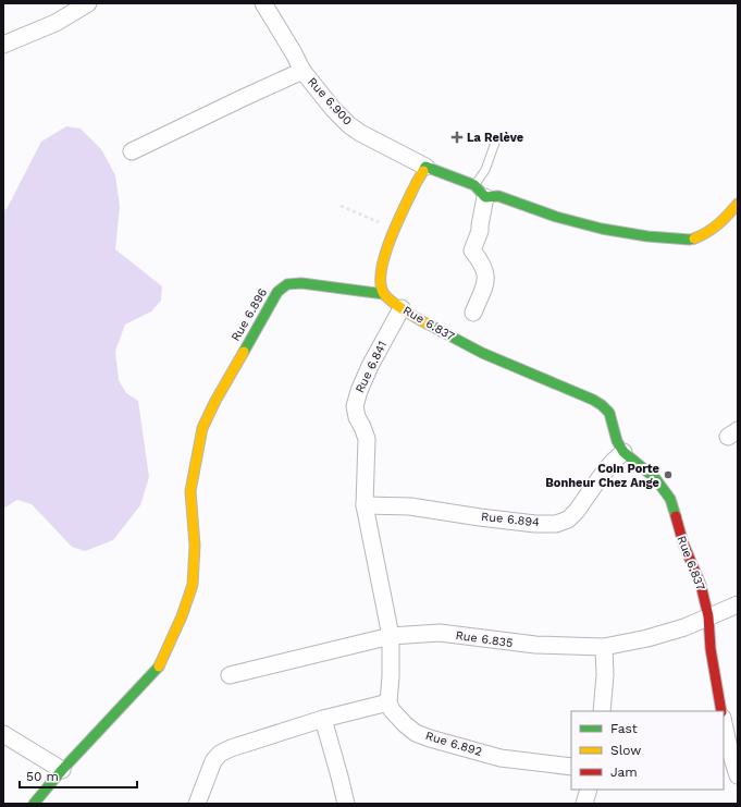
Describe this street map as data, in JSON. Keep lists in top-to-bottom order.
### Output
{
  "streets": {
    "street": [
      "Rue 6.900",
      "Rue 6.896",
      "Rue 6.837",
      "Rue 6.841",
      "Rue 6.894",
      "Rue 6.835",
      "Rue 6.892"
    ]
  },
  "crossings": [
    ["Rue 6.896", "Rue 6.837"],
    ["Rue 6.837", "Rue 6.841"],
    ["Rue 6.837", "Rue 6.894"],
    ["Rue 6.837", "Rue 6.835"],
    ["Rue 6.841", "Rue 6.894"],
    ["Rue 6.841", "Rue 6.835"]
  ],
  "places": {
    "health": ["La Relève"],
    "other": ["Coin Porte Bonheur Chez Ange"]
  },
  "legend": ["Fast", "Slow", "Jam"],
  "scale_bar": "50 m"
}
